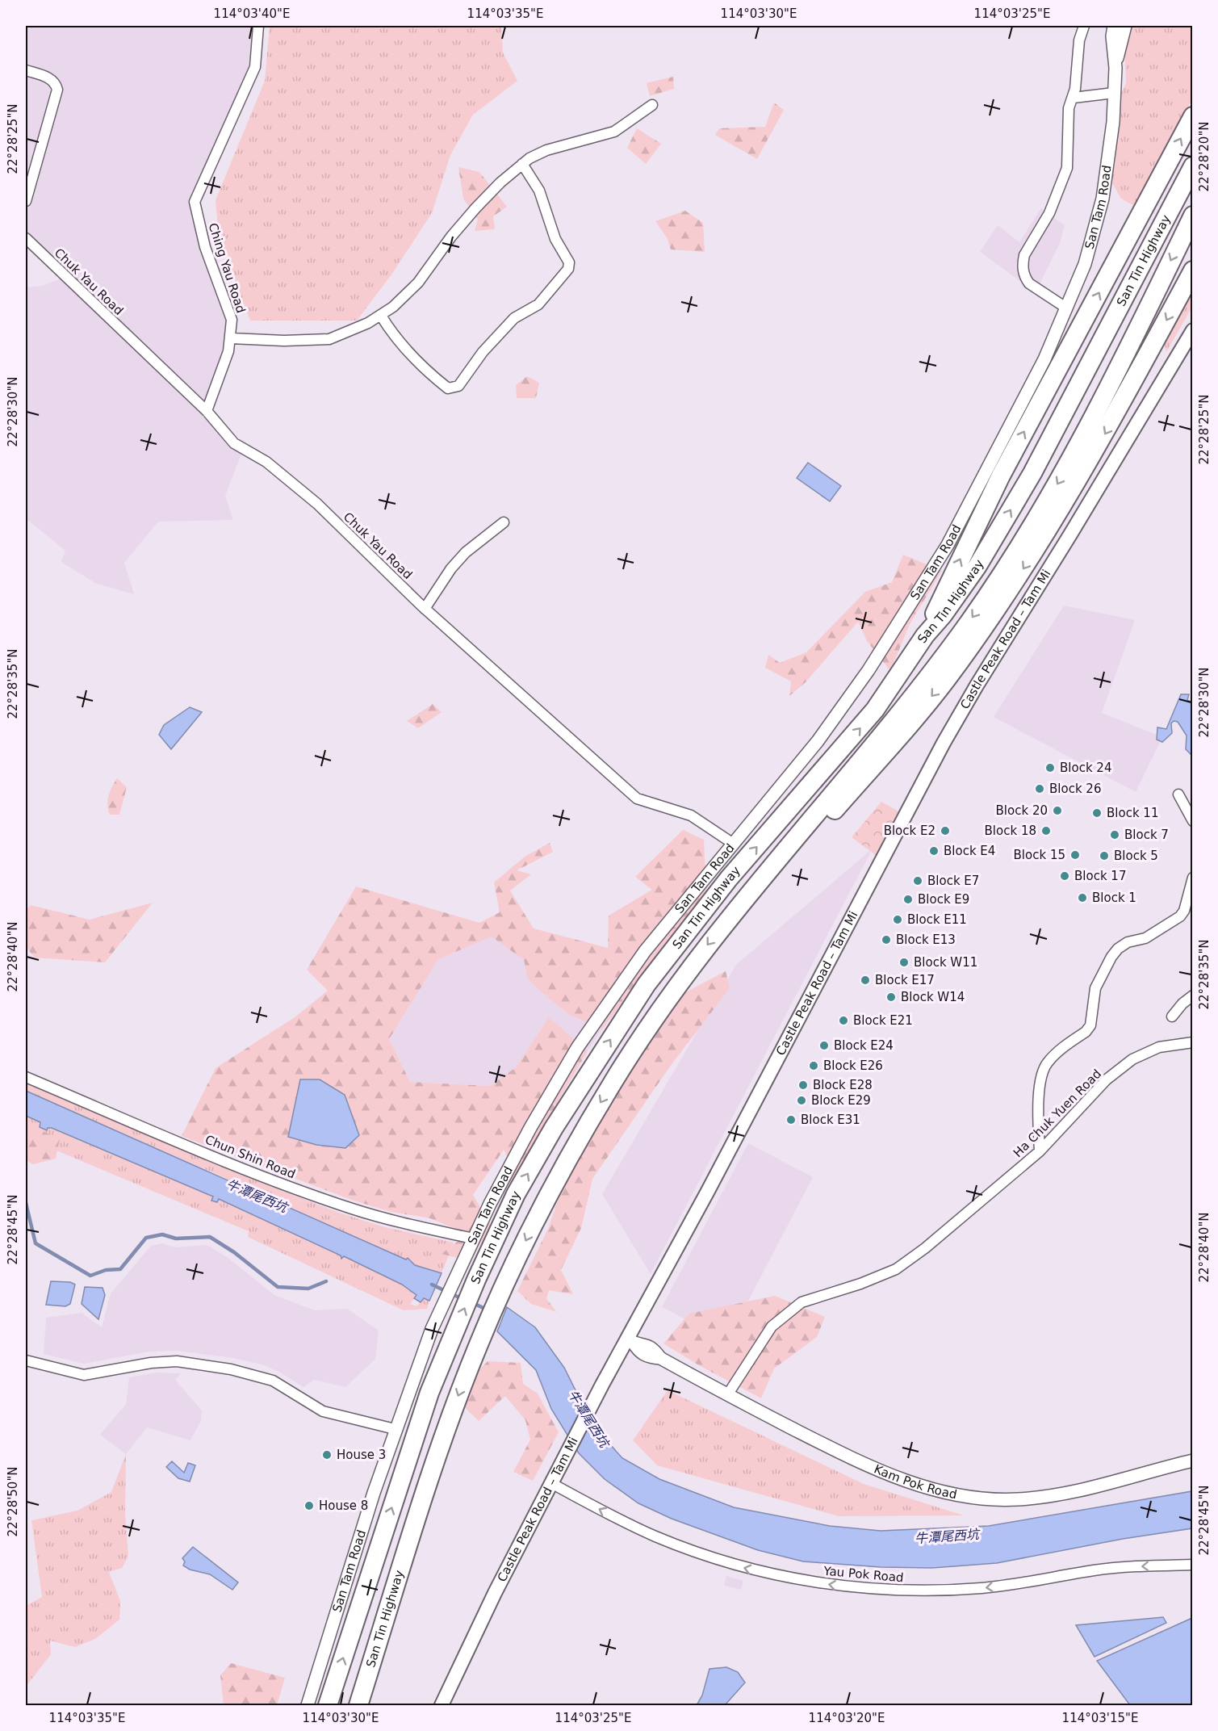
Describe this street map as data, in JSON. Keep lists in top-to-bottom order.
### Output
{
  "streets": {
    "highway": ["San Tin Highway"],
    "main road": ["Castle Peak Road – Tam Mi"],
    "street": [
      "San Tam Road",
      "Ching Yau Road",
      "Chuk Yau Road",
      "Ha Chuk Yuen Road",
      "Chun Shin Road",
      "Kam Pok Road",
      "Yau Pok Road"
    ]
  },
  "crossings": [
    ["San Tam Road", "Chuk Yau Road"],
    ["San Tam Road", "Chun Shin Road"],
    ["Ching Yau Road", "Chuk Yau Road"],
    ["Castle Peak Road – Tam Mi", "Kam Pok Road"],
    ["Castle Peak Road – Tam Mi", "Yau Pok Road"],
    ["Ha Chuk Yuen Road", "Kam Pok Road"]
  ],
  "one_way": ["Yau Pok Road"],
  "water": ["牛潭尾西坑"],
  "places": [
    "Block 24",
    "Block 26",
    "Block 20",
    "Block 11",
    "Block E2",
    "Block 18",
    "Block 7",
    "Block E4",
    "Block 15",
    "Block 5",
    "Block 17",
    "Block E7",
    "Block 1",
    "Block E9",
    "Block E11",
    "Block E13",
    "Block W11",
    "Block E17",
    "Block W14",
    "Block E21",
    "Block E24",
    "Block E26",
    "Block E28",
    "Block E29",
    "Block E31",
    "House 3",
    "House 8"
  ],
  "coordinates": [
    "114°03'40\"E",
    "114°03'35\"E",
    "114°03'30\"E",
    "114°03'25\"E",
    "22°28'25\"N",
    "22°28'20\"N",
    "22°28'30\"N",
    "22°28'35\"N",
    "22°28'40\"N",
    "22°28'45\"N",
    "22°28'50\"N",
    "114°03'20\"E",
    "114°03'15\"E"
  ]
}
